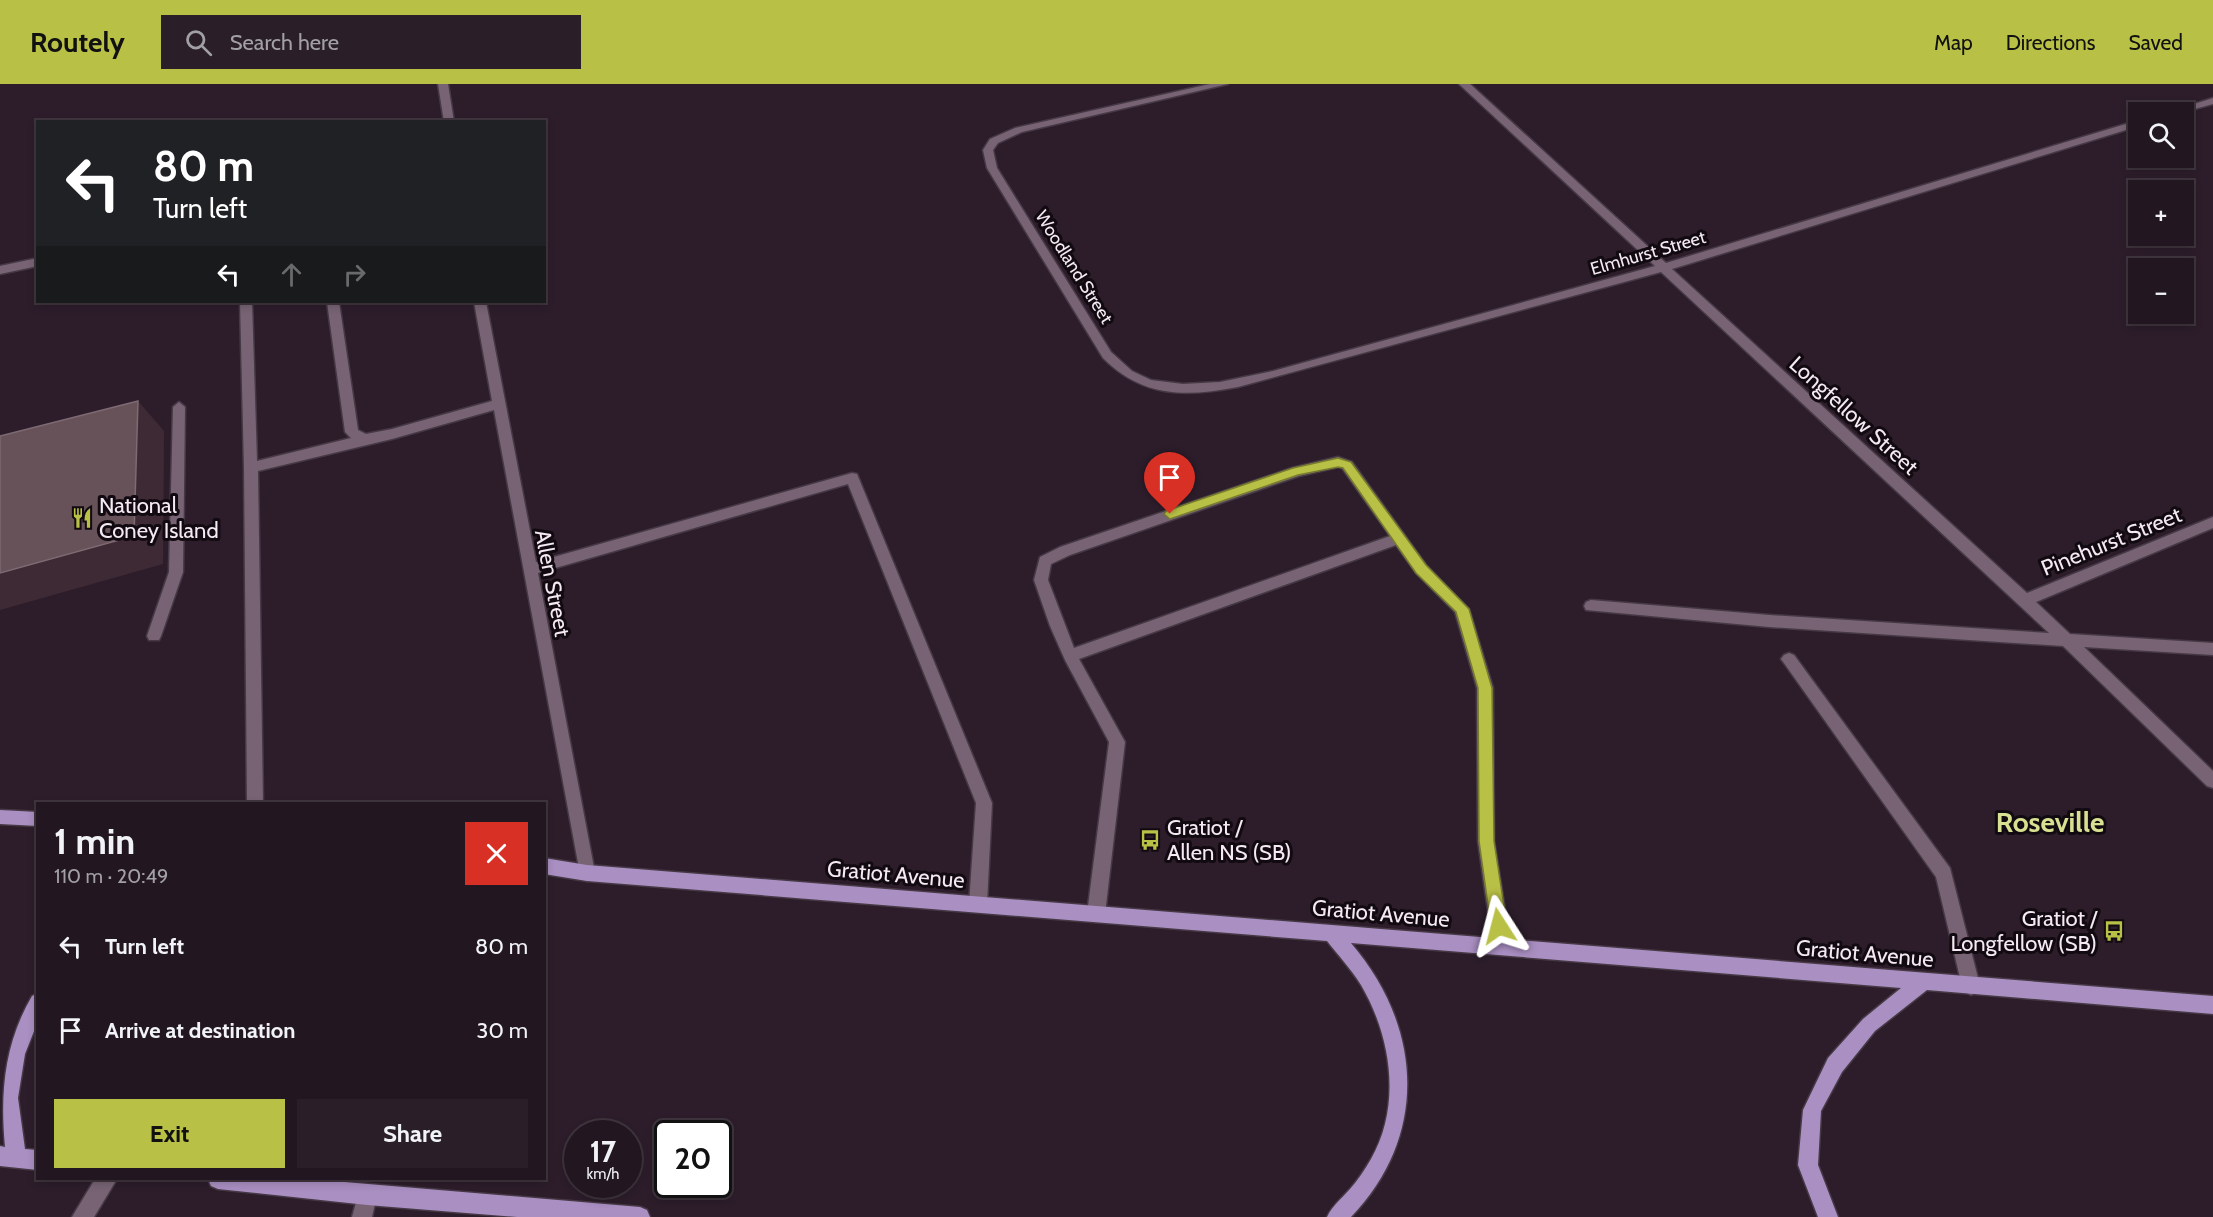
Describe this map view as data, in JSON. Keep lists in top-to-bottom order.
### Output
{
  "streets": {
    "main road": ["Gratiot Avenue"],
    "street": [
      "Elmhurst Street",
      "Woodland Street",
      "Longfellow Street",
      "Pinehurst Street",
      "Allen Street"
    ]
  },
  "crossings": [
    ["Elmhurst Street", "Woodland Street"],
    ["Elmhurst Street", "Longfellow Street"],
    ["Longfellow Street", "Pinehurst Street"],
    ["Allen Street", "Gratiot Avenue"]
  ],
  "districts": ["Roseville"],
  "places": {
    "restaurant": ["National Coney Island"],
    "bus stop": ["Gratiot / Allen NS (SB)", "Gratiot / Longfellow (SB)"]
  },
  "page": {
    "header": "Routely",
    "search": "Search here",
    "nav": ["Map", "Directions", "Saved"],
    "map_buttons": ["+", "−"],
    "turn": ["80 m", "Turn left"],
    "heading": ["1 min", "110 m · 20:49"],
    "list": [
      {
        "name": "Turn left",
        "value": "80 m"
      },
      {
        "name": "Arrive at destination",
        "value": "30 m"
      }
    ],
    "buttons": ["Exit", "Share"],
    "speed": "17 km/h",
    "limit": "20"
  }
}
